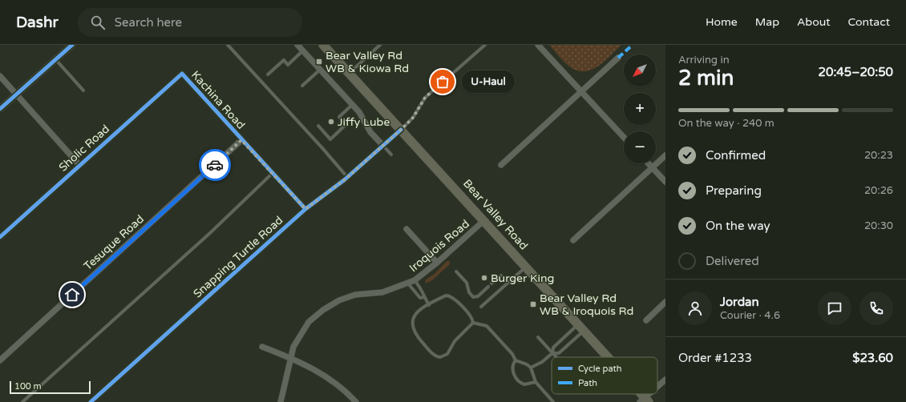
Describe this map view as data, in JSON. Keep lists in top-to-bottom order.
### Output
{
  "streets": {
    "main road": ["Bear Valley Road"],
    "street": [
      "Kachina Road",
      "Sholic Road",
      "Tesuque Road",
      "Iroquois Road",
      "Snapping Turtle Road"
    ]
  },
  "crossings": [
    ["Kachina Road", "Sholic Road"],
    ["Kachina Road", "Tesuque Road"],
    ["Kachina Road", "Snapping Turtle Road"],
    ["Bear Valley Road", "Iroquois Road"],
    ["Bear Valley Road", "Snapping Turtle Road"]
  ],
  "places": {
    "transit": ["Bear Valley Rd WB & Kiowa Rd", "Bear Valley Rd WB & Iroquois Rd"],
    "other": ["U-Haul", "Jiffy Lube", "Burger King"]
  },
  "legend": ["Cycle path", "Path"],
  "scale_bar": "100 m",
  "north": "bottom left",
  "page": {
    "header": "Dashr",
    "search": "Search here",
    "nav": [
      "Home",
      "Map",
      "About",
      "Contact"
    ],
    "heading": ["2 min", "Arriving in", "20:45–20:50"],
    "panel": [
      "Jordan",
      "Courier · 4.6",
      "Order #1233",
      "$23.60"
    ],
    "map_buttons": ["+", "−"],
    "bubble": "U-Haul",
    "bar": "On the way · 240 m",
    "list": [
      ["Confirmed", "20:23"],
      ["Preparing", "20:26"],
      ["On the way", "20:30"],
      "Delivered"
    ],
    "scale": "100 m"
  }
}
